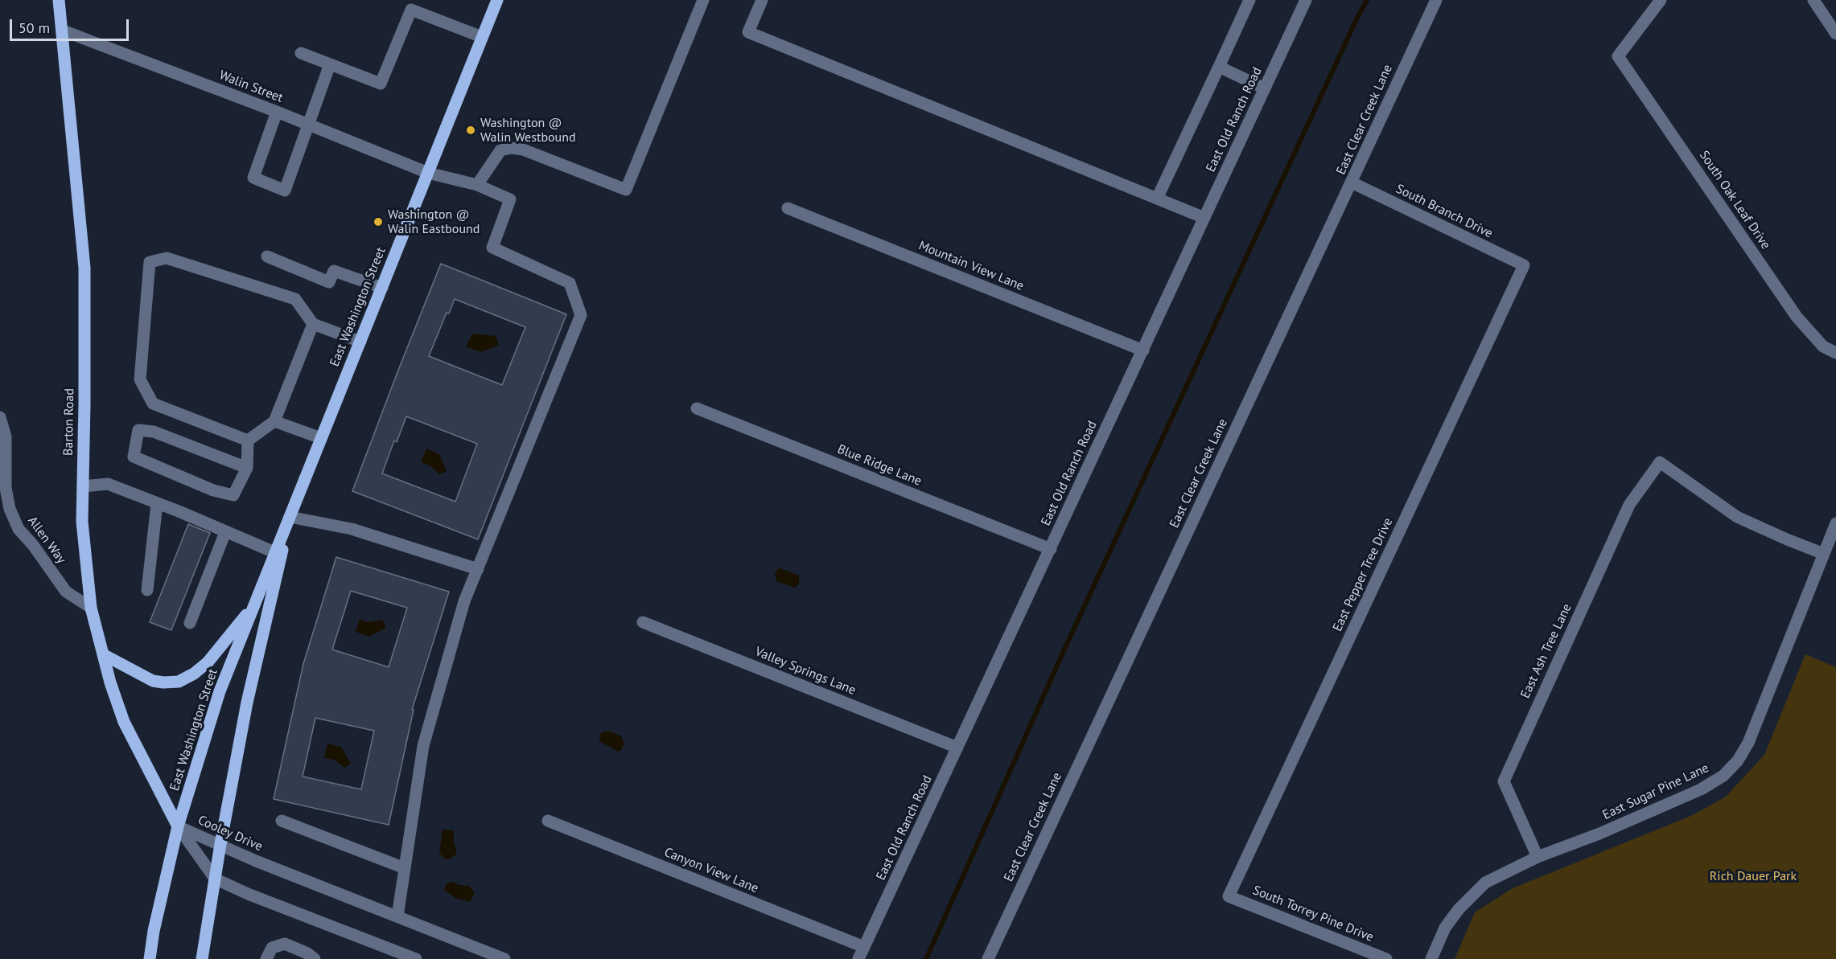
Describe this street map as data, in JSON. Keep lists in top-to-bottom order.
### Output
{
  "streets": {
    "main road": ["East Washington Street", "Barton Road"],
    "street": [
      "Walin Street",
      "East Old Ranch Road",
      "East Clear Creek Lane",
      "South Oak Leaf Drive",
      "South Branch Drive",
      "Mountain View Lane",
      "Blue Ridge Lane",
      "Allen Way",
      "East Pepper Tree Drive",
      "East Ash Tree Lane",
      "Valley Springs Lane",
      "East Sugar Pine Lane",
      "Cooley Drive",
      "Canyon View Lane",
      "South Torrey Pine Drive"
    ]
  },
  "crossings": [
    ["Walin Street", "East Washington Street"],
    ["Walin Street", "Barton Road"],
    ["East Old Ranch Road", "Mountain View Lane"],
    ["East Old Ranch Road", "Blue Ridge Lane"],
    ["East Old Ranch Road", "Valley Springs Lane"],
    ["East Old Ranch Road", "Canyon View Lane"],
    ["East Clear Creek Lane", "South Branch Drive"],
    ["South Branch Drive", "East Pepper Tree Drive"],
    ["East Washington Street", "Barton Road"],
    ["East Washington Street", "Cooley Drive"],
    ["Barton Road", "Allen Way"],
    ["Barton Road", "Cooley Drive"],
    ["East Pepper Tree Drive", "South Torrey Pine Drive"],
    ["East Ash Tree Lane", "East Sugar Pine Lane"]
  ],
  "parks": ["Rich Dauer Park"],
  "places": ["Washington @ Walin Westbound", "Washington @ Walin Eastbound"],
  "scale_bar": "50 m"
}
